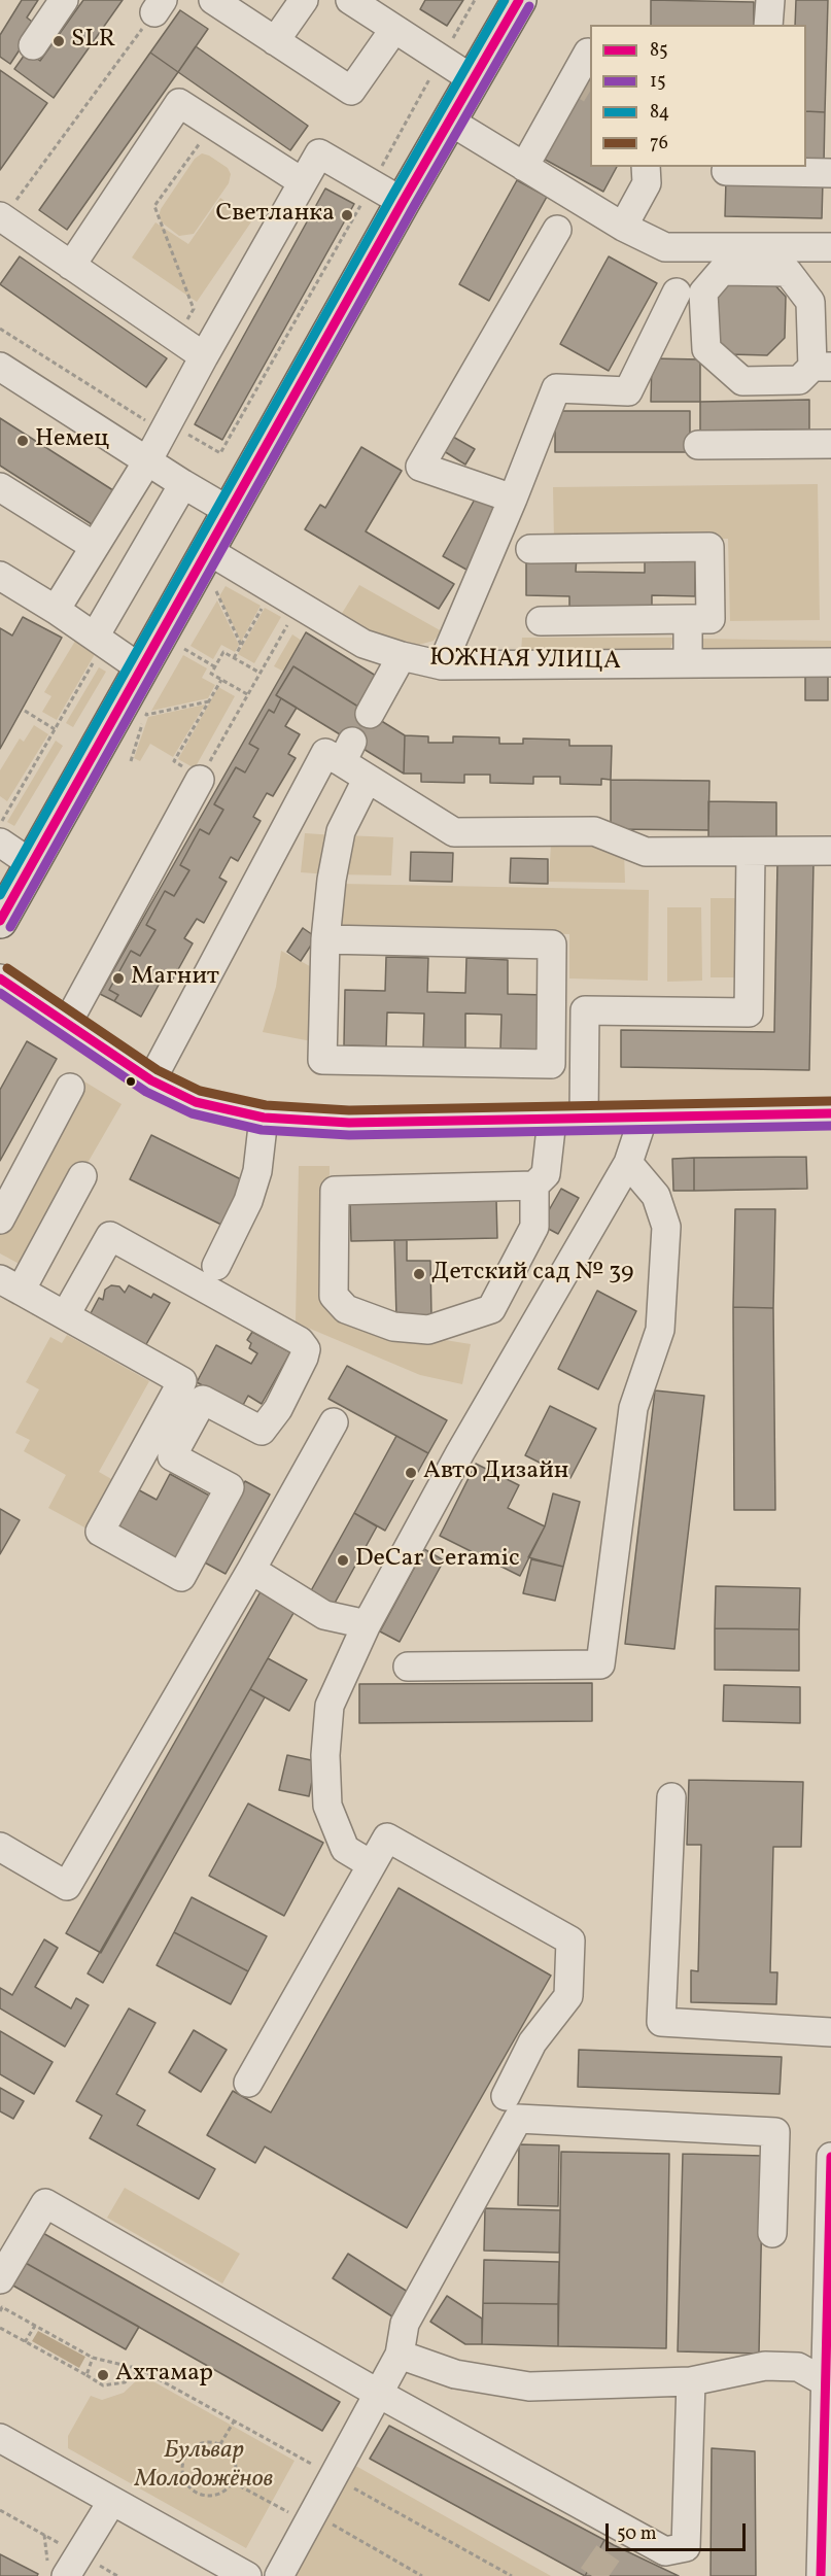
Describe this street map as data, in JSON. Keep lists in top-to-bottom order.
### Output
{
  "streets": {
    "street": ["ЮЖНАЯ УЛИЦА"]
  },
  "parks": ["Бульвар Молодожёнов"],
  "places": [
    "SLR",
    "Светланка",
    "Немец",
    "Магнит",
    "Детский сад № 39",
    "Авто Дизайн",
    "DeCar Ceramic",
    "Ахтамар"
  ],
  "lines": [
    "transit line 85",
    "transit line 84",
    "transit line 15",
    "transit line 76"
  ],
  "legend": [
    "85",
    "15",
    "84",
    "76"
  ],
  "scale_bar": "50 m"
}
